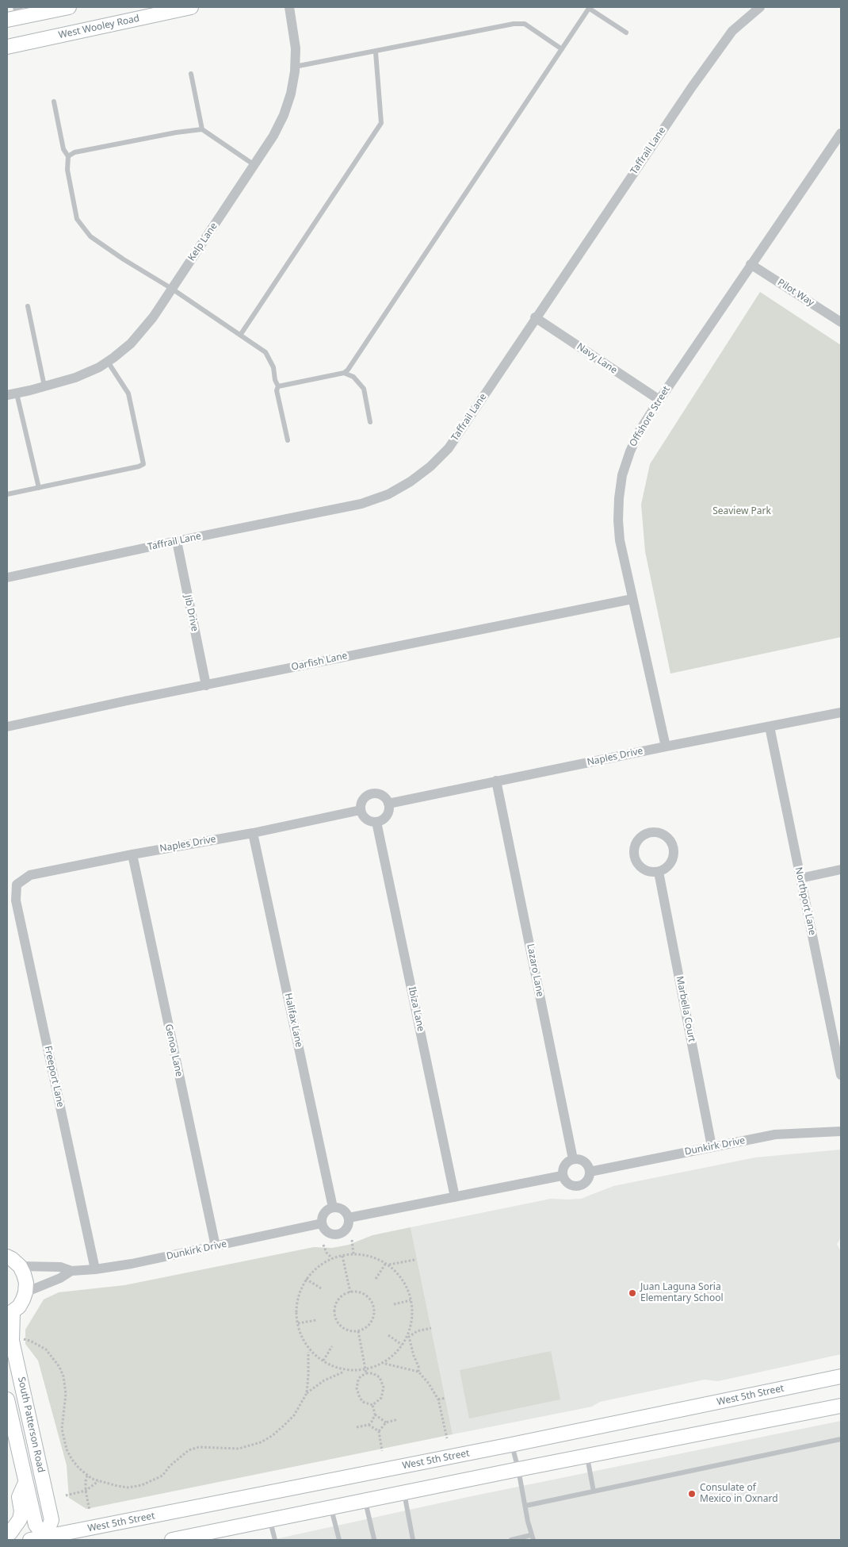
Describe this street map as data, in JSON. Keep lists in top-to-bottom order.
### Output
{
  "streets": {
    "main road": ["West Wooley Road", "West 5th Street", "South Patterson Road"],
    "street": [
      "Taffrail Lane",
      "Kelp Lane",
      "Pilot Way",
      "Navy Lane",
      "Offshore Street",
      "Jib Drive",
      "Oarfish Lane",
      "Naples Drive",
      "Northport Lane",
      "Lazaro Lane",
      "Ibiza Lane",
      "Marbella Court",
      "Halifax Lane",
      "Genoa Lane",
      "Freeport Lane",
      "Dunkirk Drive"
    ]
  },
  "crossings": [
    ["Taffrail Lane", "Navy Lane"],
    ["Taffrail Lane", "Jib Drive"],
    ["Pilot Way", "Offshore Street"],
    ["Navy Lane", "Offshore Street"],
    ["Offshore Street", "Oarfish Lane"],
    ["Offshore Street", "Naples Drive"],
    ["Jib Drive", "Oarfish Lane"],
    ["Naples Drive", "Northport Lane"],
    ["Naples Drive", "Lazaro Lane"],
    ["Naples Drive", "Ibiza Lane"],
    ["Naples Drive", "Halifax Lane"],
    ["Naples Drive", "Genoa Lane"],
    ["Naples Drive", "Freeport Lane"],
    ["Lazaro Lane", "Dunkirk Drive"],
    ["Marbella Court", "Dunkirk Drive"],
    ["Halifax Lane", "Dunkirk Drive"],
    ["Genoa Lane", "Dunkirk Drive"],
    ["Freeport Lane", "Dunkirk Drive"],
    ["West 5th Street", "South Patterson Road"]
  ],
  "parks": ["Seaview Park"],
  "places": ["Juan Laguna Soria Elementary School", "Consulate of Mexico in Oxnard"]
}
